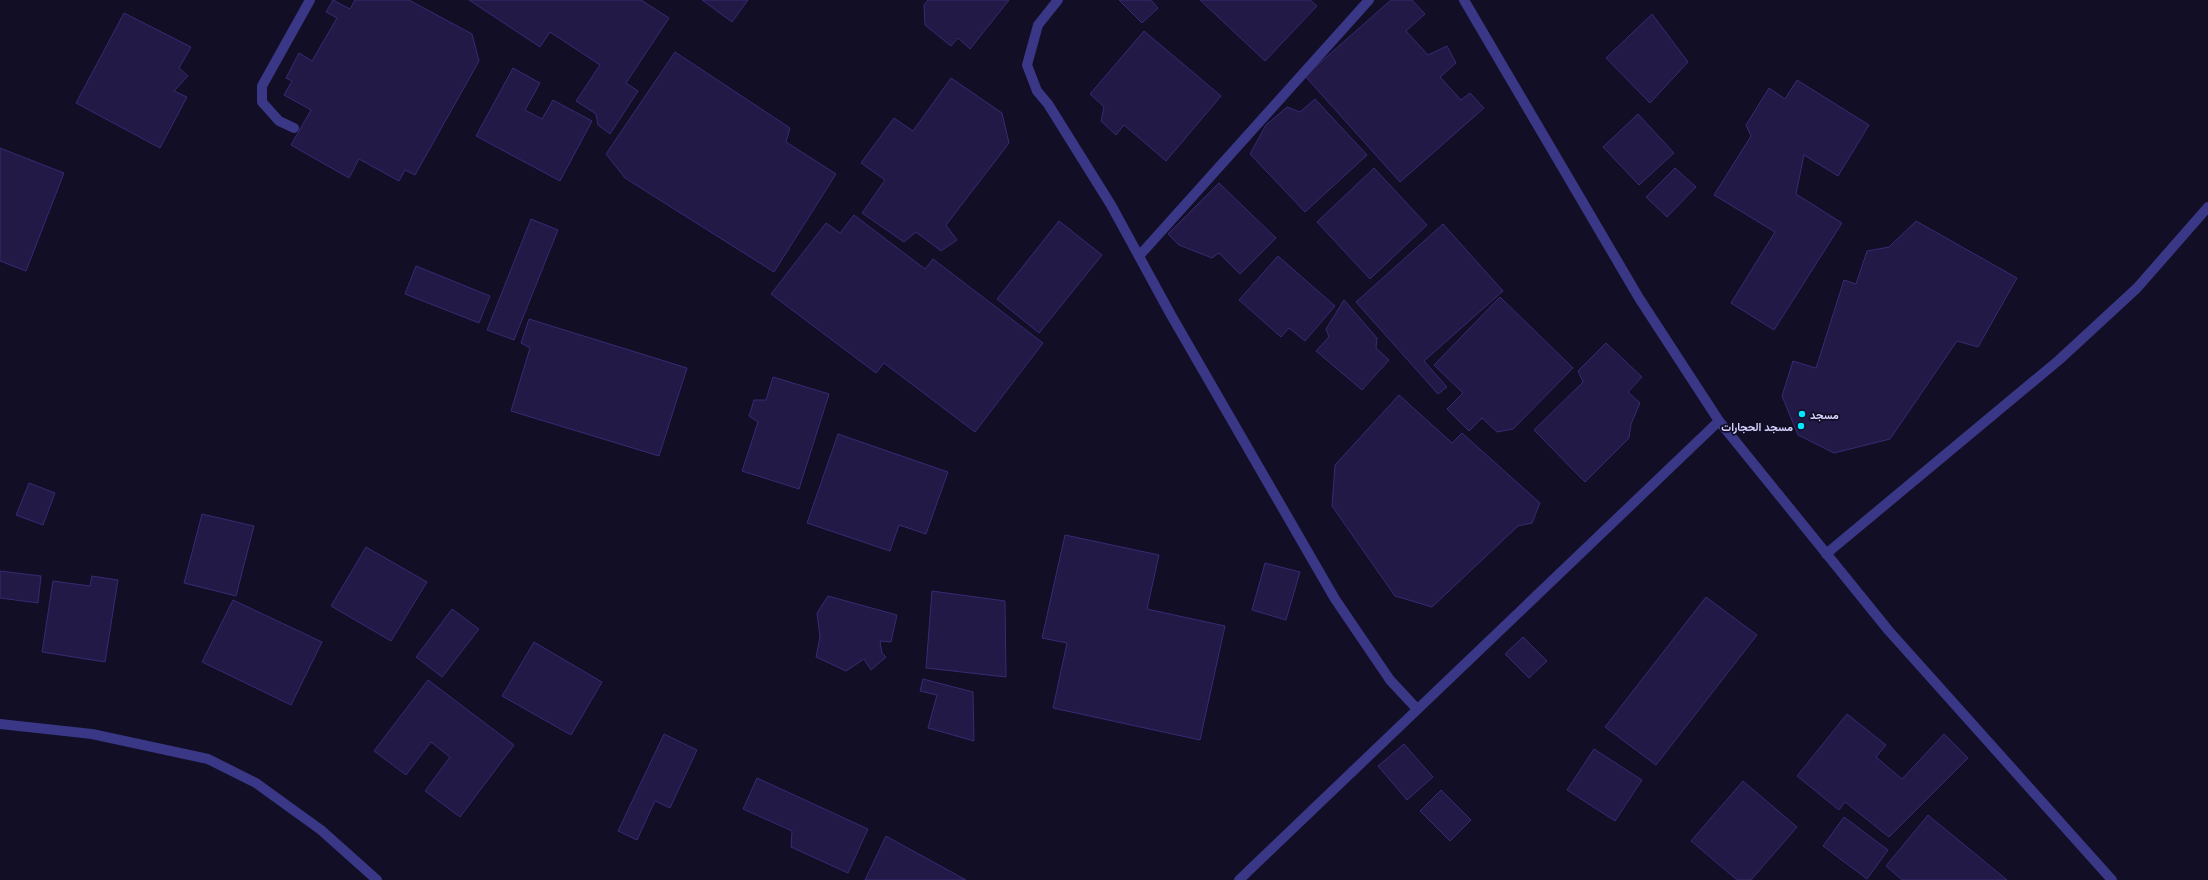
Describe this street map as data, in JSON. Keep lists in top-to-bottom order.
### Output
{
  "places": ["مسجد", "مسجد الحجارات"]
}
